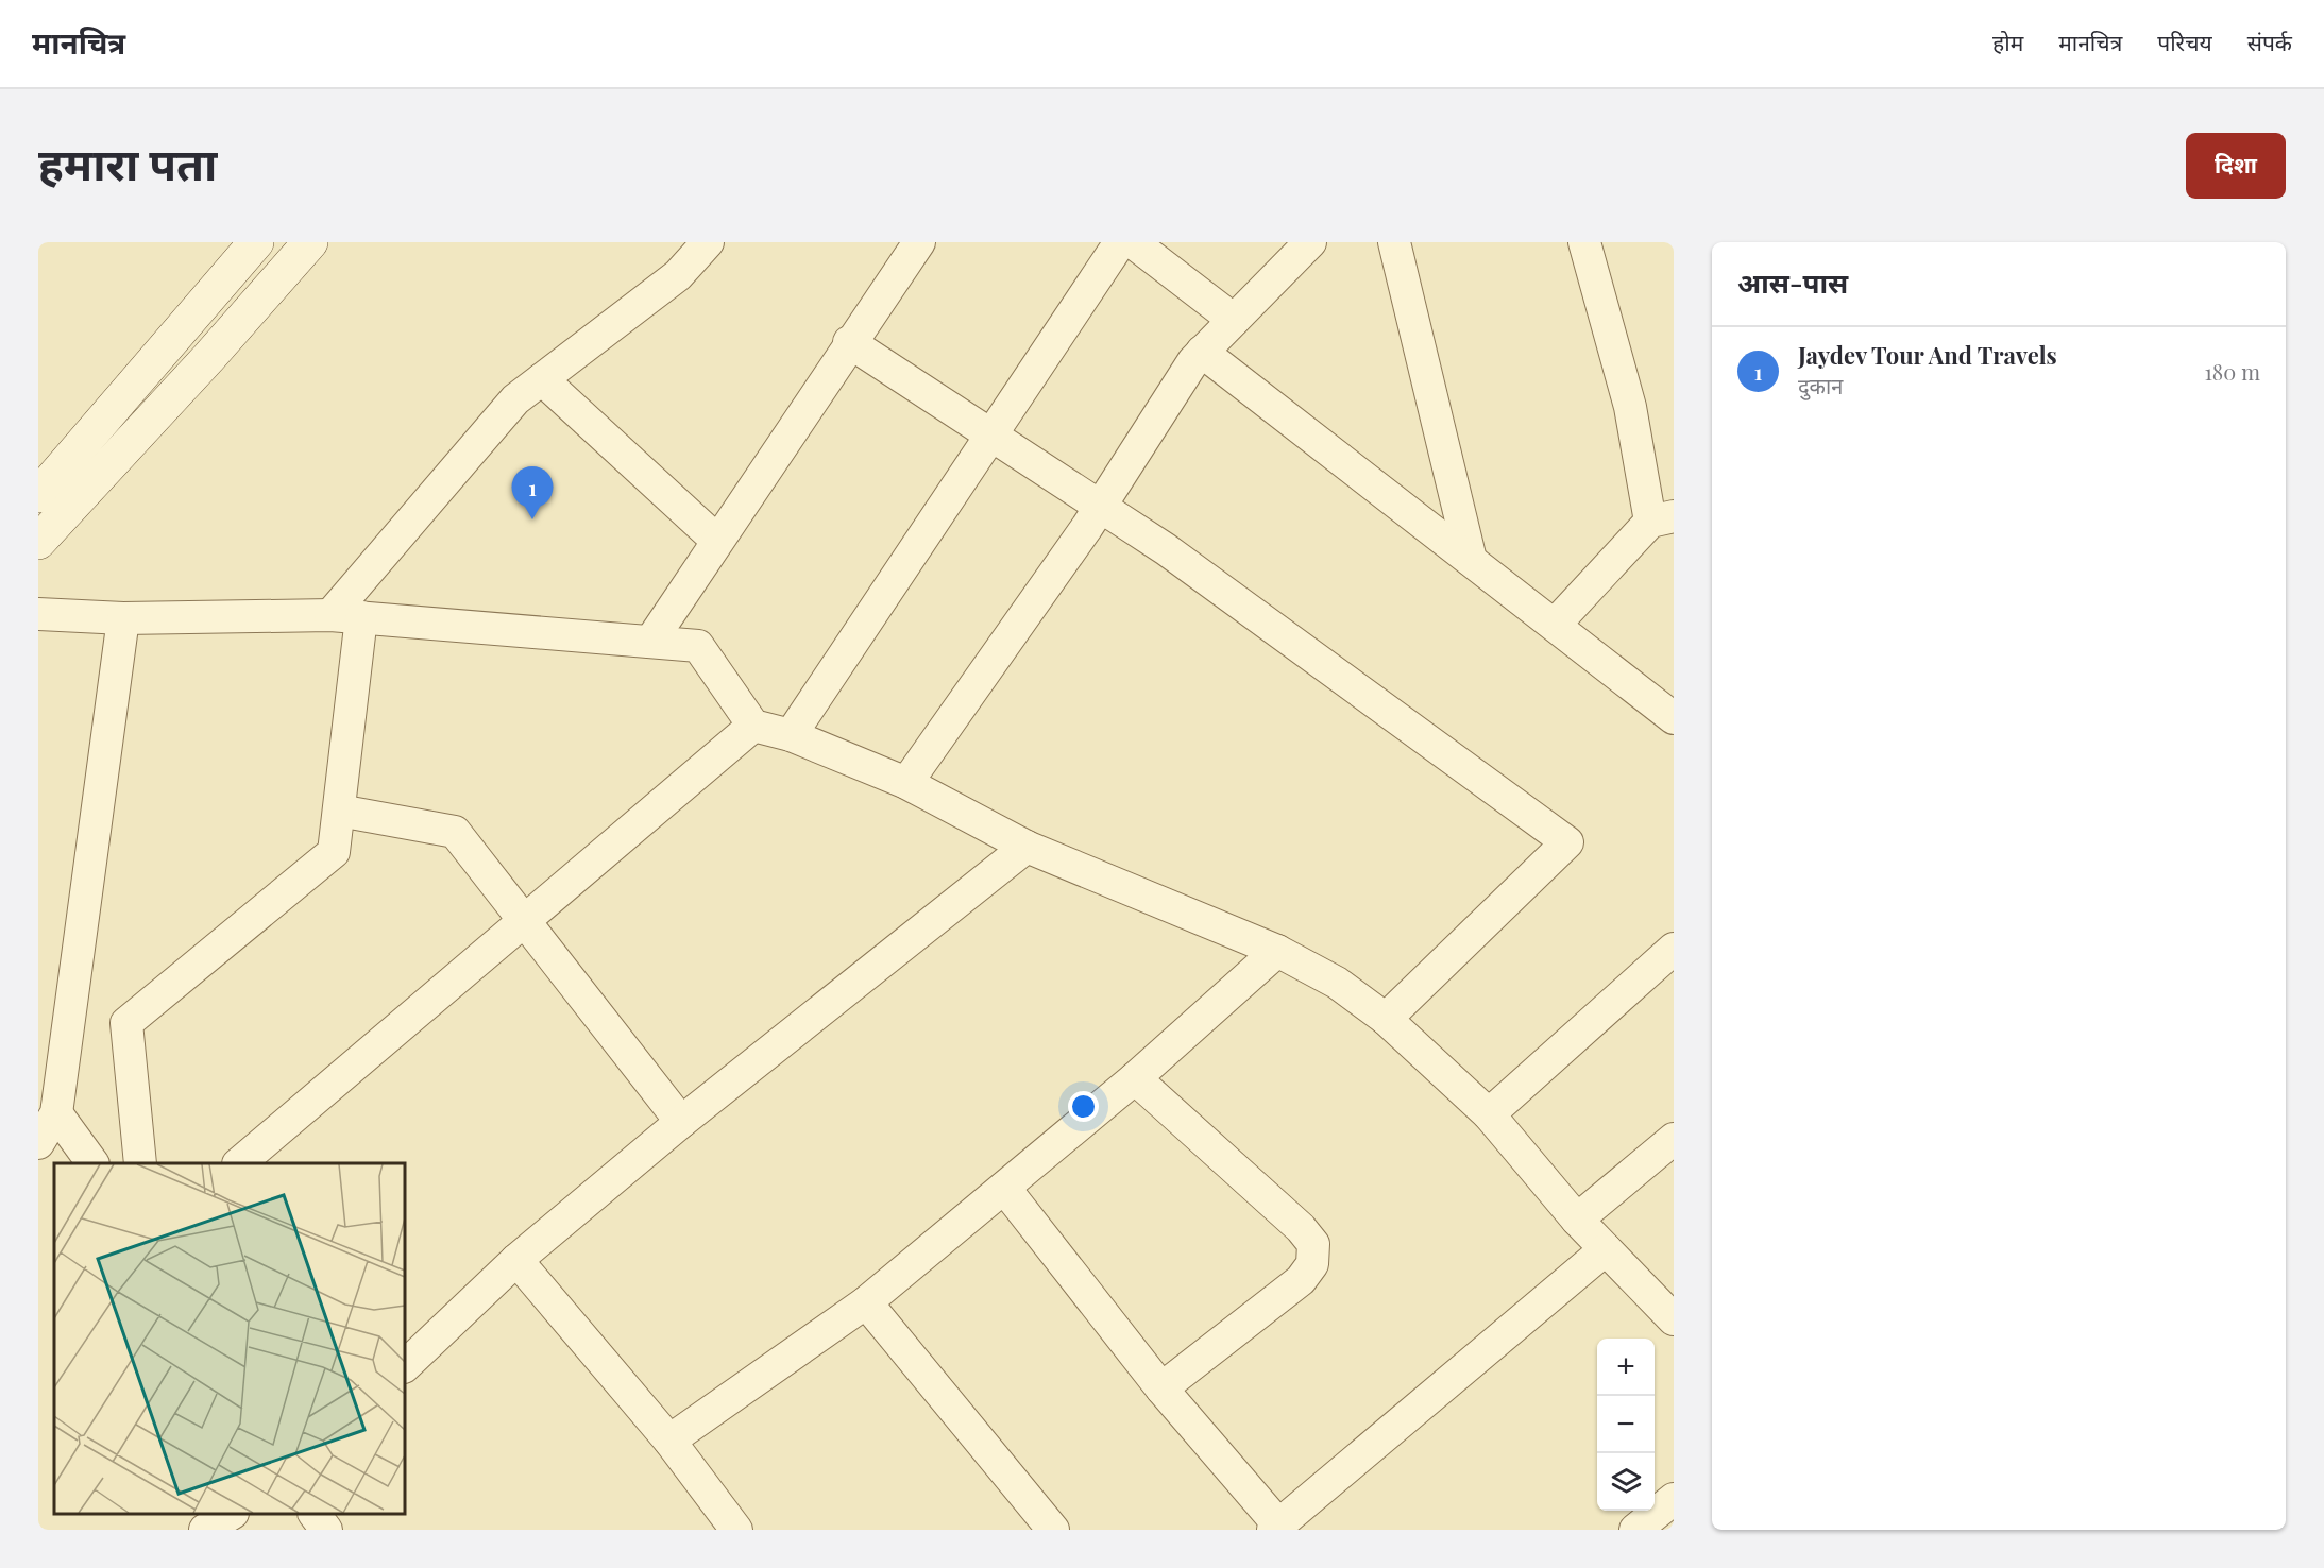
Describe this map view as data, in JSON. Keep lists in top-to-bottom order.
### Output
{
  "page": {
    "header": "मानचित्र",
    "nav": [
      "होम",
      "मानचित्र",
      "परिचय",
      "संपर्क"
    ],
    "title": "हमारा पता",
    "buttons": "दिशा",
    "heading": "आस-पास",
    "list": [
      {
        "mark": "1",
        "name": "Jaydev Tour And Travels",
        "note": "दुकान",
        "value": "180 m"
      }
    ],
    "pins": "1",
    "map_buttons": ["+", "−"]
  }
}
